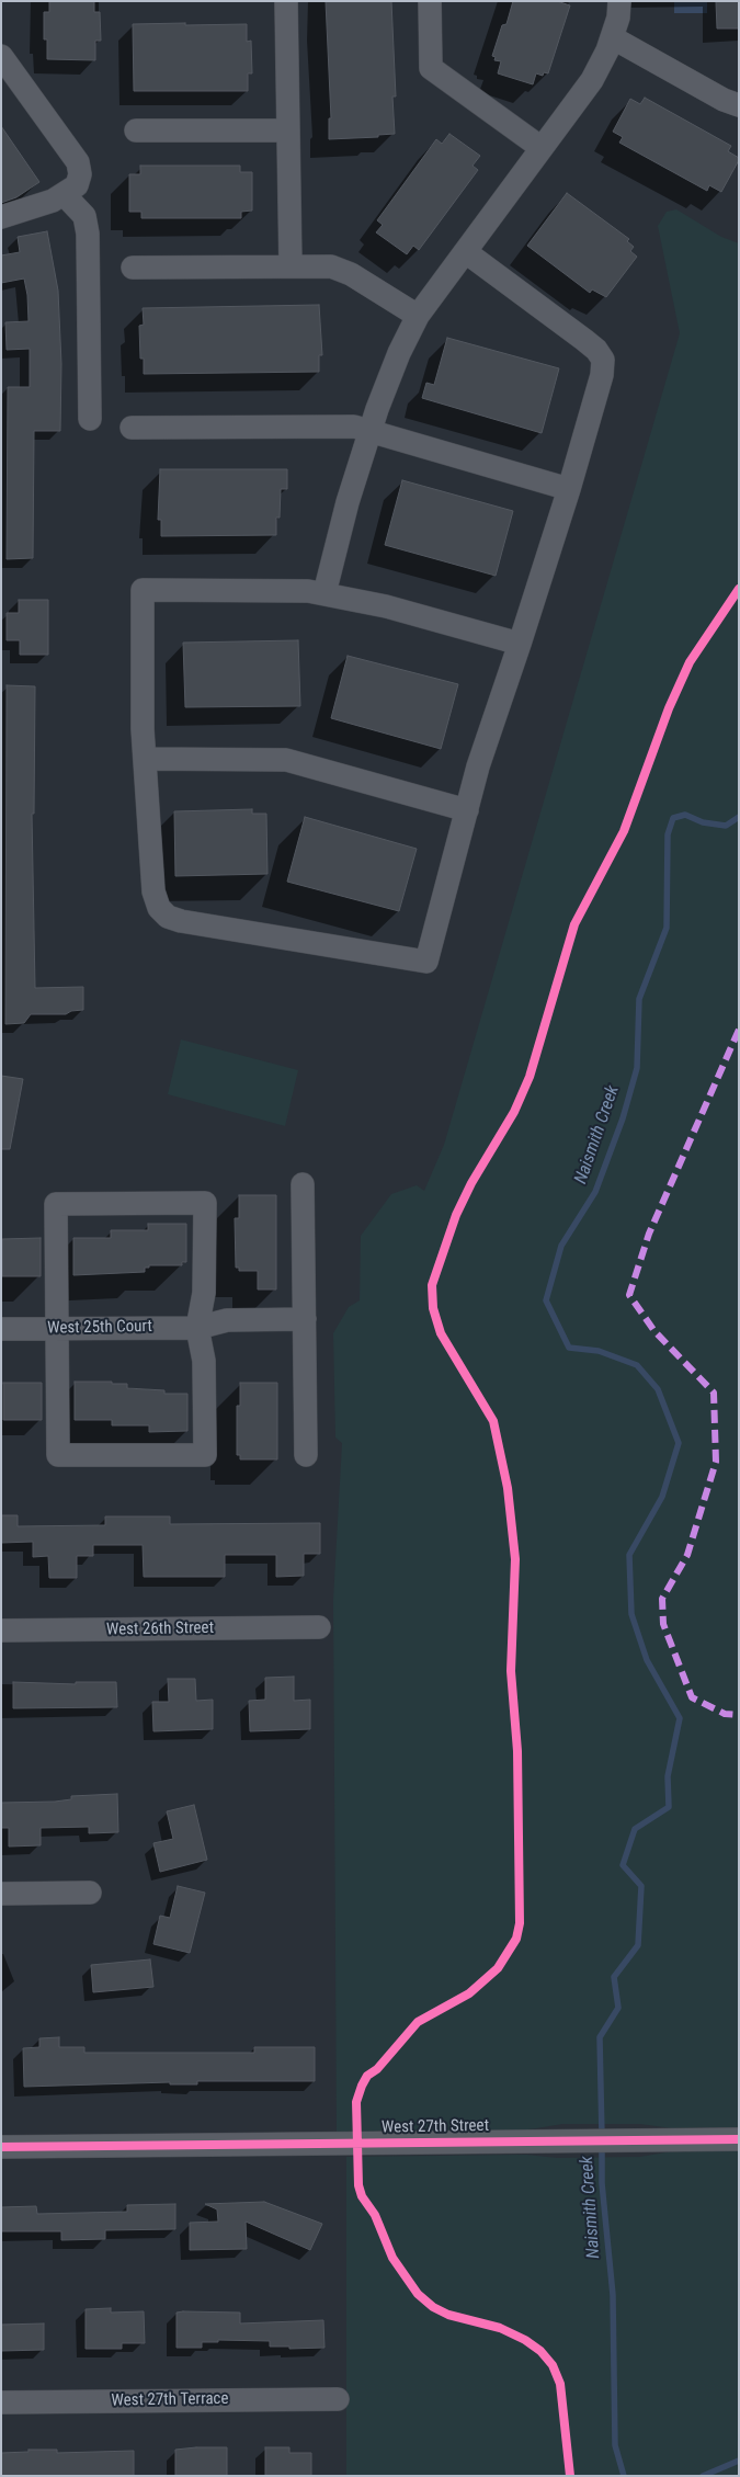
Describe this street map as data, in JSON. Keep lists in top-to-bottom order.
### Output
{
  "streets": {
    "street": [
      "West 25th Court",
      "West 26th Street",
      "West 27th Street",
      "West 27th Terrace"
    ]
  },
  "water": ["Naismith Creek"]
}
